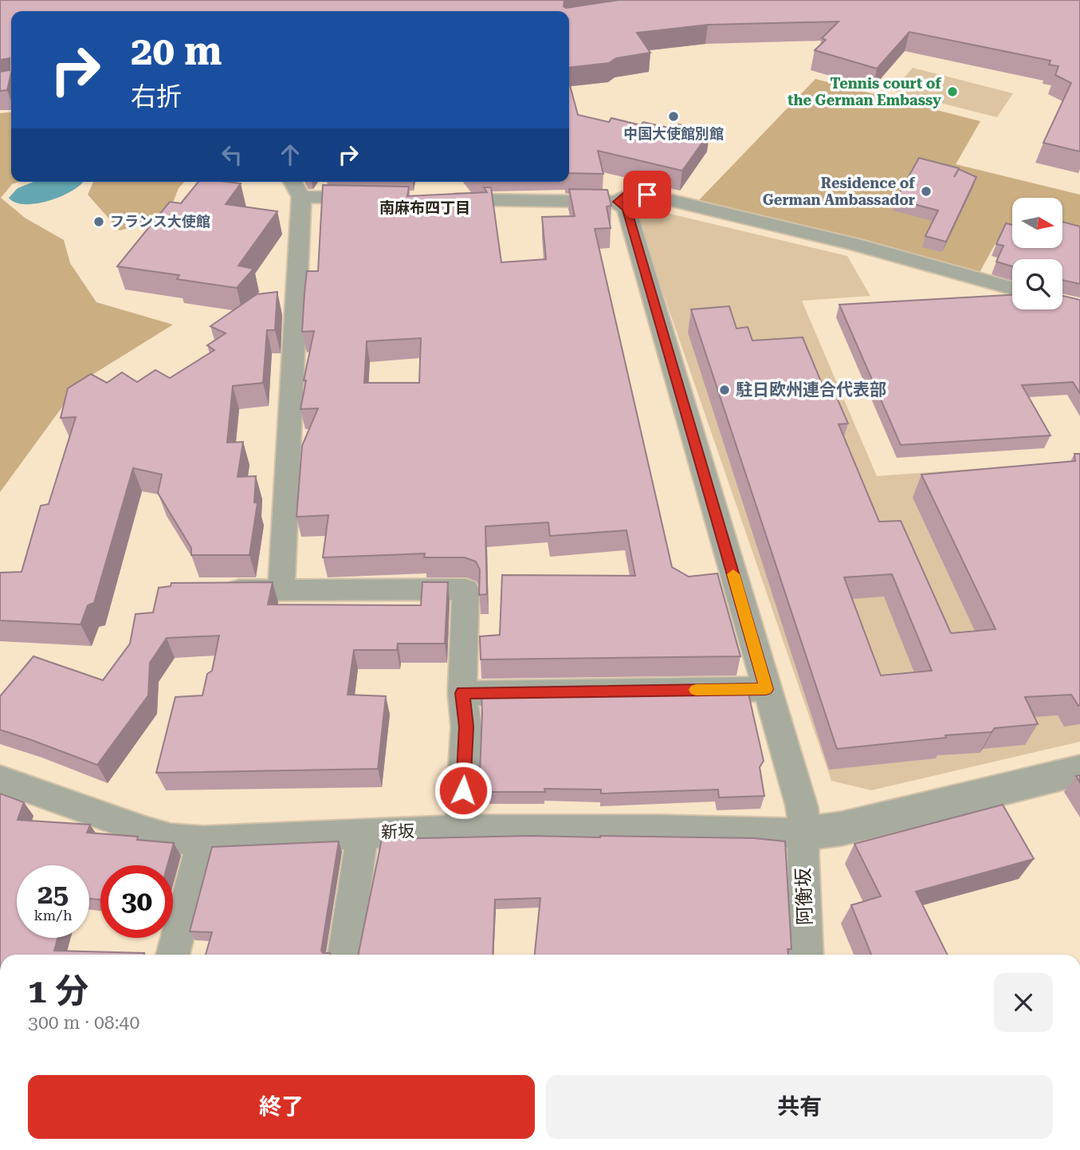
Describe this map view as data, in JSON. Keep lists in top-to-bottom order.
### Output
{
  "streets": {
    "street": ["新坂", "阿衡坂"]
  },
  "crossings": [
    ["新坂", "阿衡坂"]
  ],
  "districts": ["南麻布四丁目"],
  "places": [
    "Tennis court of the German Embassy",
    "中国大使館別館",
    "Residence of German Ambassador",
    "フランス大使館",
    "駐日欧州連合代表部"
  ],
  "north": "right",
  "page": {
    "turn": ["20 m", "右折"],
    "speed": "25 km/h",
    "limit": "30",
    "heading": ["1 分", "300 m · 08:40"],
    "buttons": ["終了", "共有"]
  }
}
